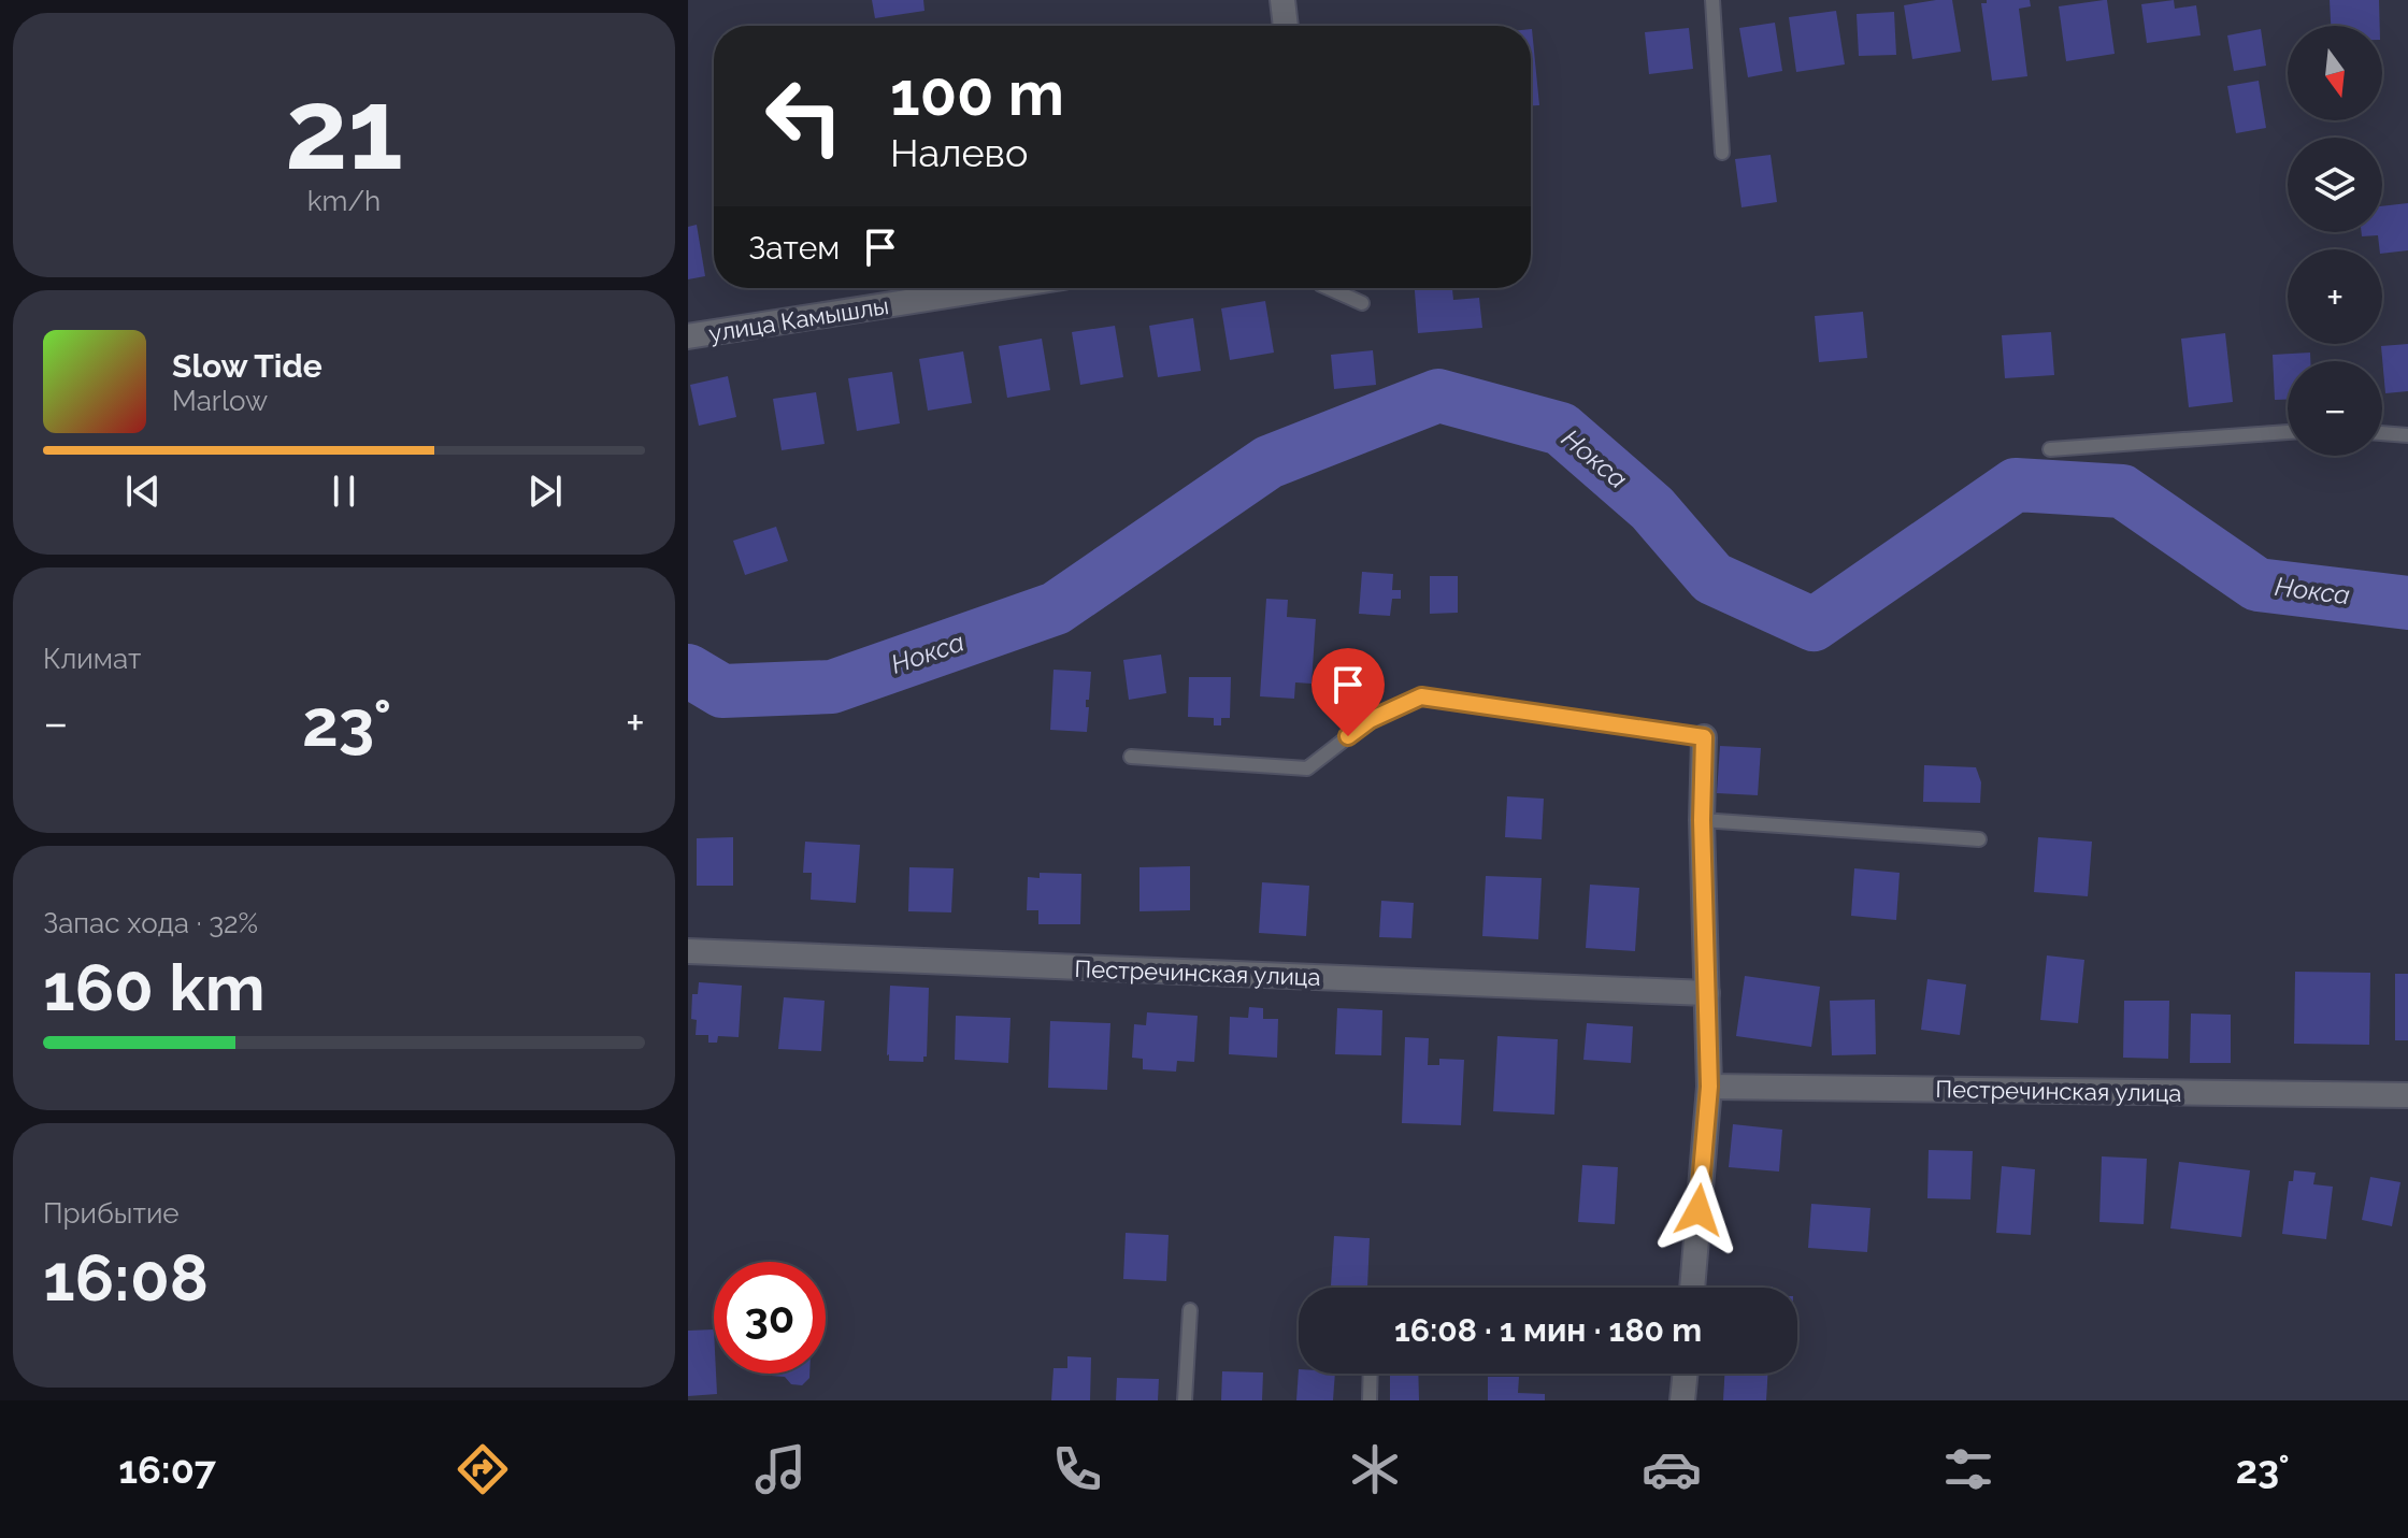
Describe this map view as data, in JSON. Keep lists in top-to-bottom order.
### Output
{
  "streets": {
    "street": ["улица Камышлы", "Пестречинская улица"]
  },
  "water": ["Нокса"],
  "north": "bottom",
  "page": {
    "tile": [
      ["21", "km/h"],
      "Климат",
      ["Запас хода · 32%", "160 km"],
      ["Прибытие", "16:08"]
    ],
    "map_buttons": ["+", "−"],
    "turn": ["100 m", "Налево"],
    "then": "Затем",
    "song": ["Slow Tide", "Marlow"],
    "heat": ["−", "23°", "+"],
    "limit": "30",
    "trip": "16:08 · 1 мин · 180 m",
    "tabs": ["16:07", "23°"]
  }
}
